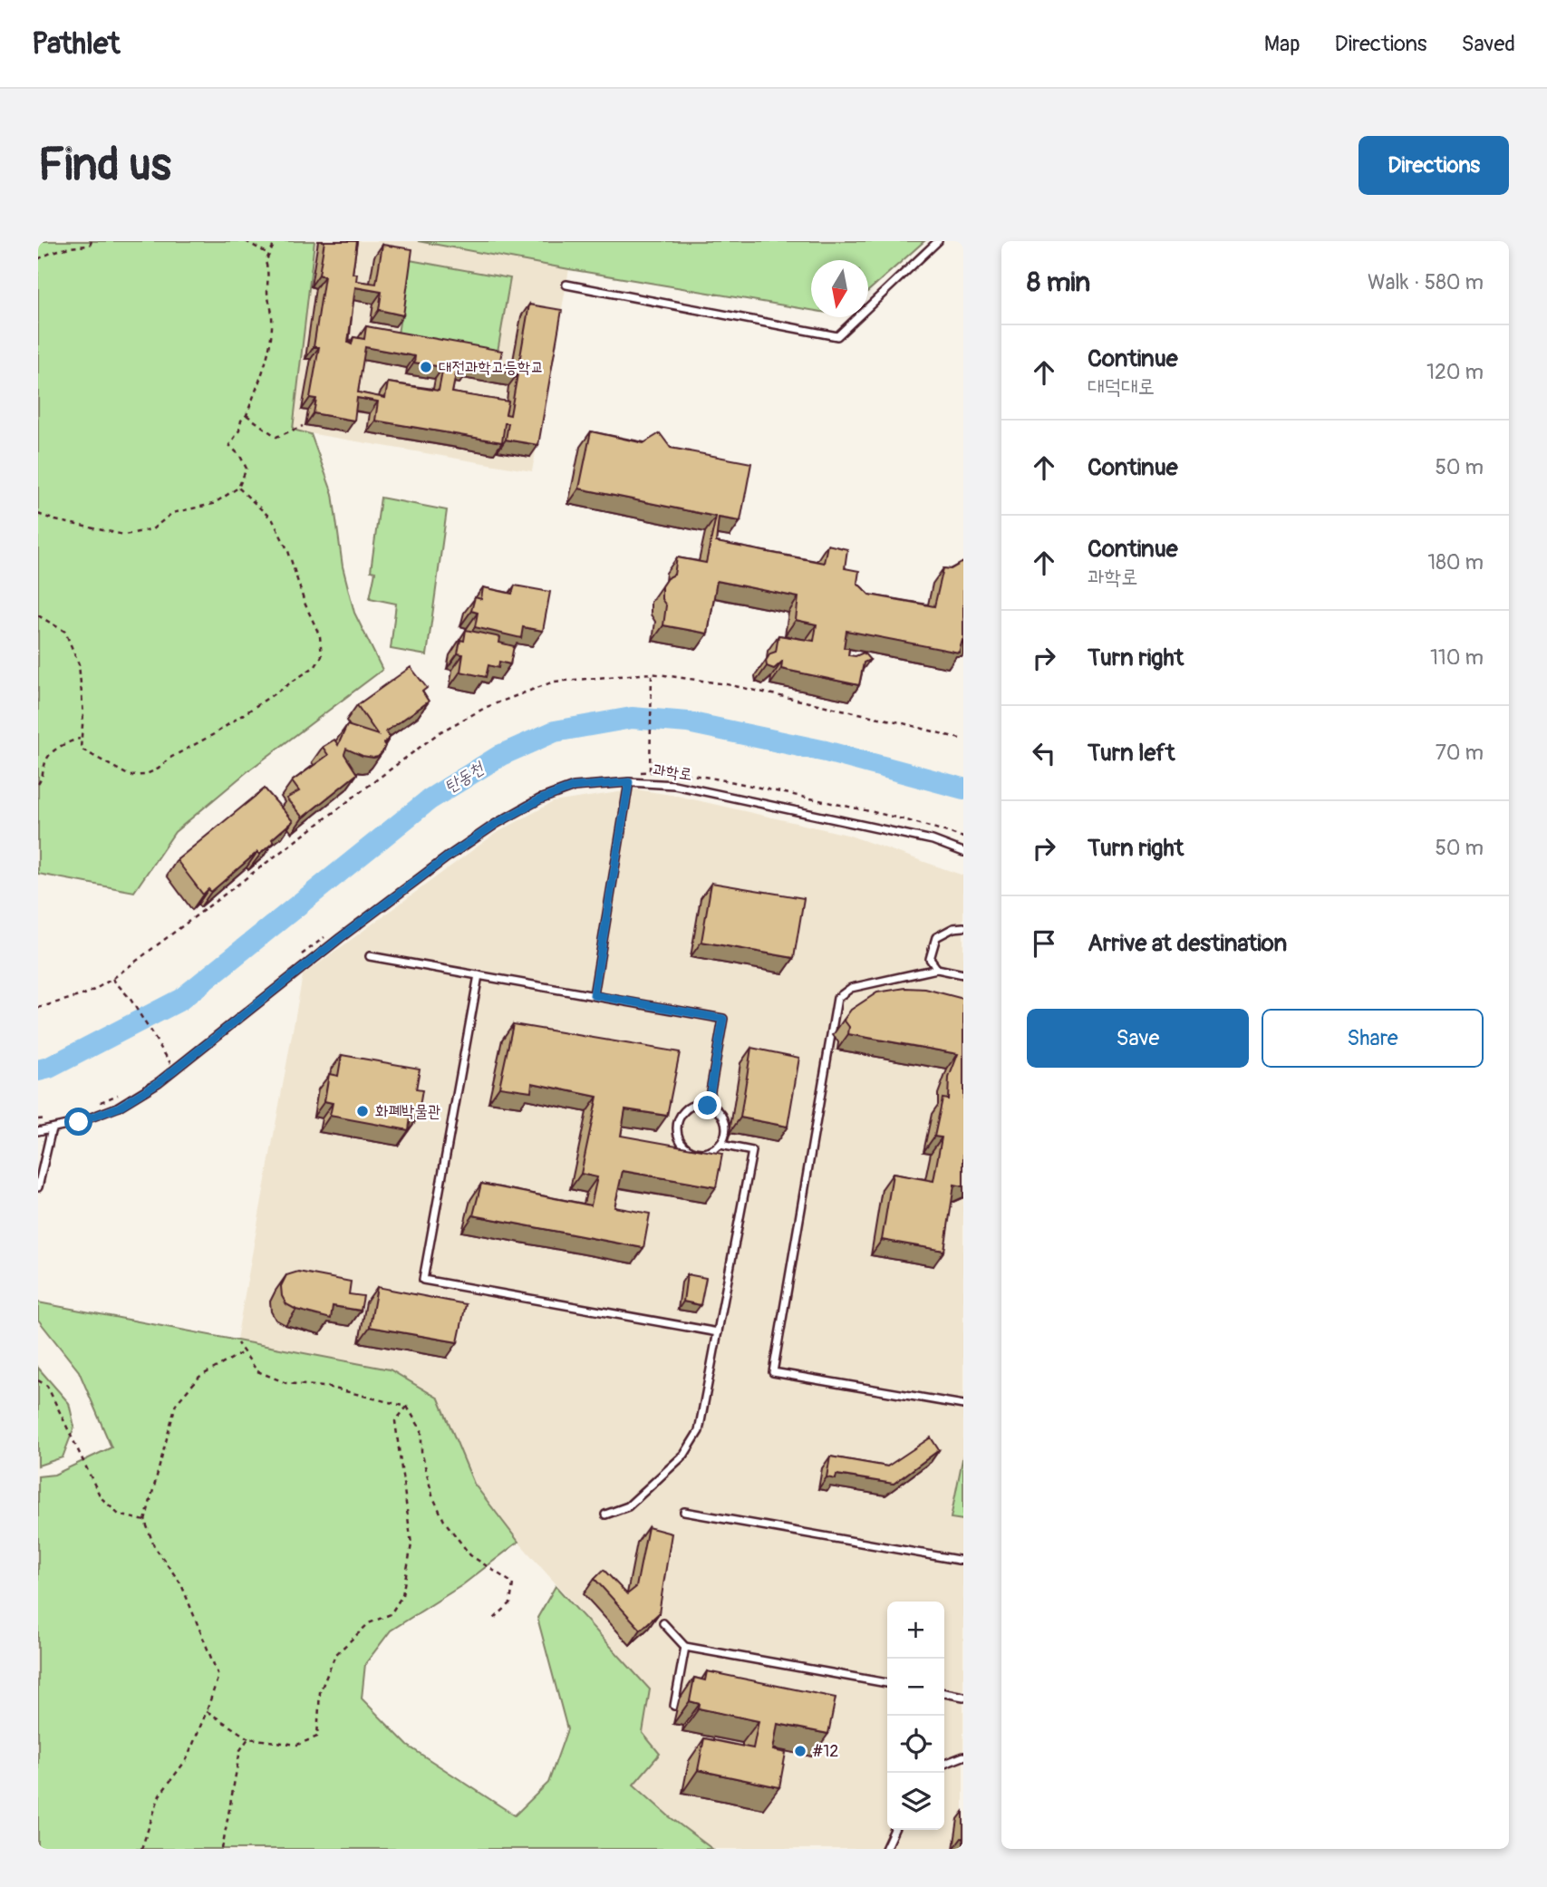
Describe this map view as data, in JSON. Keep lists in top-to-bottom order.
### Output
{
  "streets": {
    "lane": ["과학로"]
  },
  "water": ["탄동천"],
  "places": ["대전과학고등학교", "화폐박물관", "#12"],
  "north": "bottom",
  "page": {
    "header": "Pathlet",
    "nav": ["Map", "Directions", "Saved"],
    "buttons": [
      "Directions",
      ["Save", "Share"]
    ],
    "title": "Find us",
    "heading": ["8 min", "Walk · 580 m"],
    "list": [
      ["Continue", "대덕대로", "120 m"],
      ["Continue", "50 m"],
      ["Continue", "과학로", "180 m"],
      ["Turn right", "110 m"],
      ["Turn left", "70 m"],
      ["Turn right", "50 m"],
      "Arrive at destination"
    ],
    "map_buttons": ["+", "−"]
  }
}
